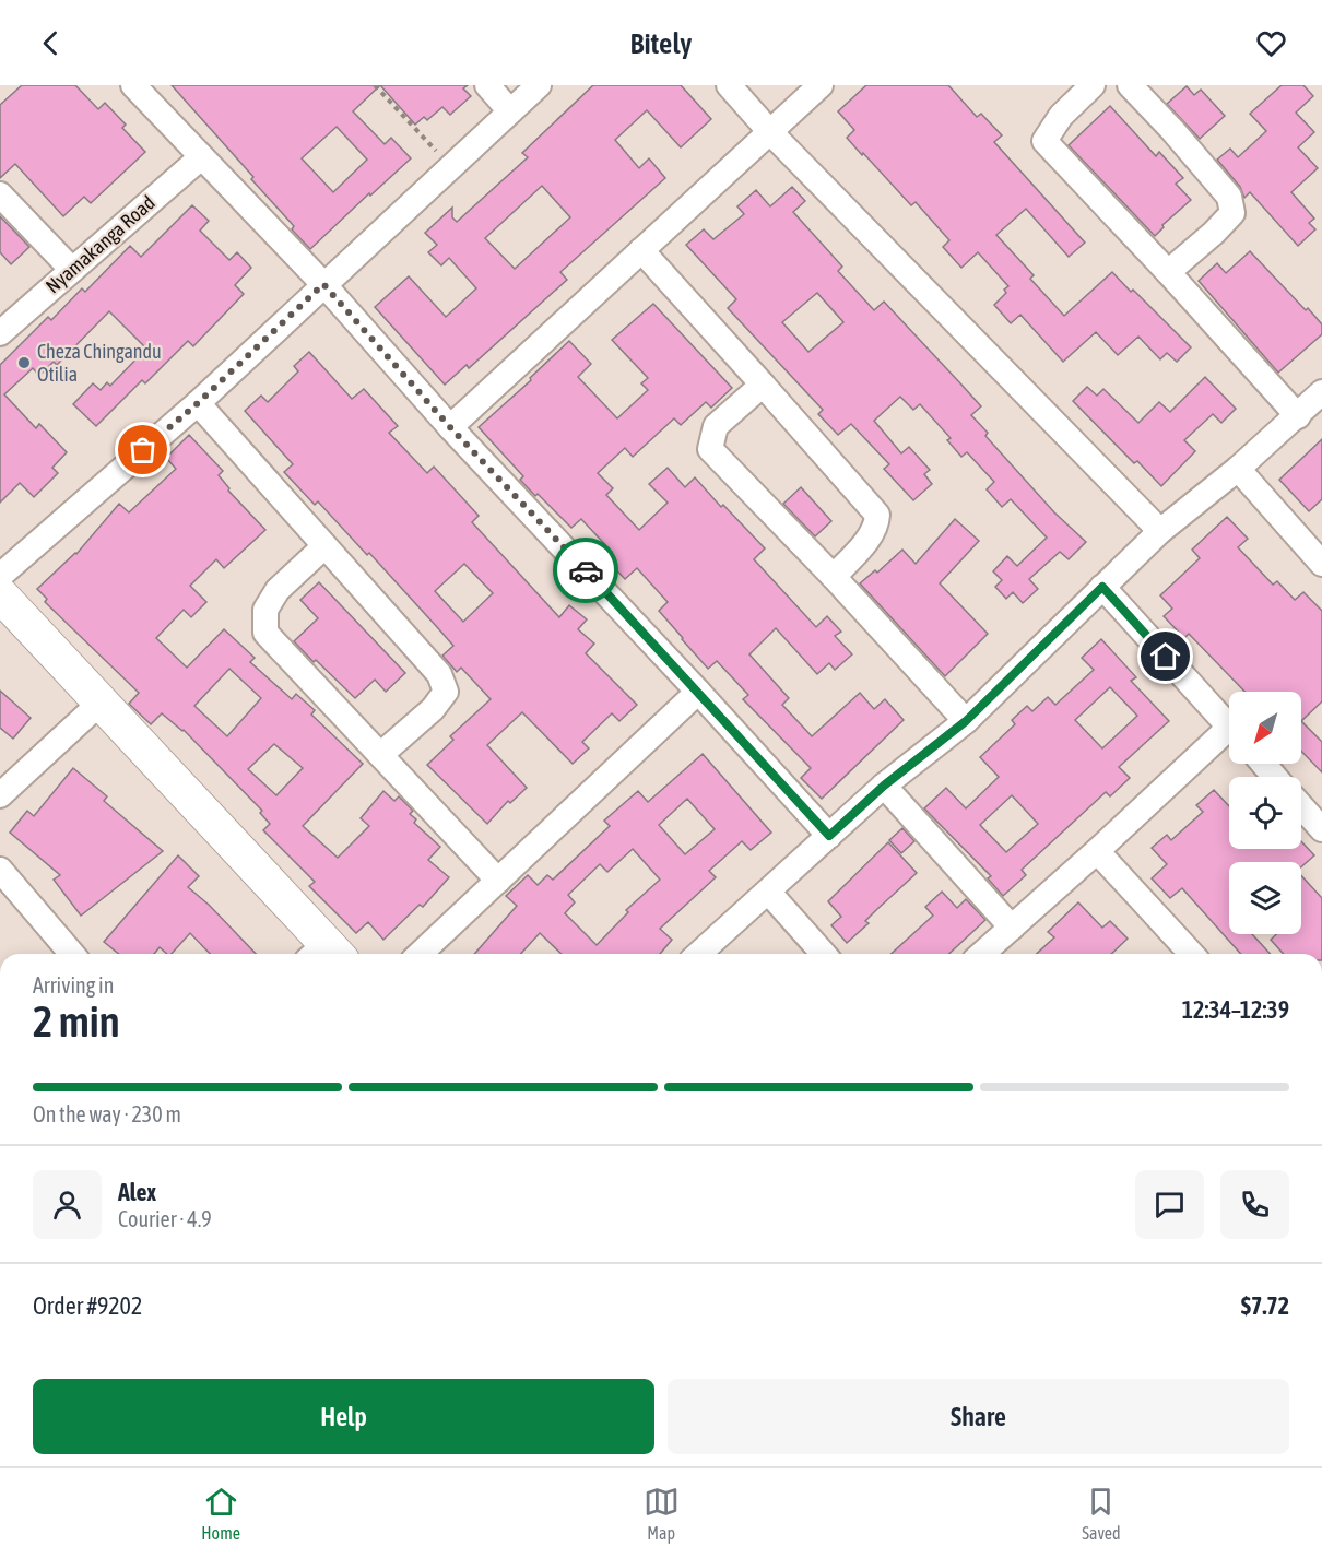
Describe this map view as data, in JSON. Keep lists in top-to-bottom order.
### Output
{
  "streets": {
    "street": ["Nyamakanga Road"]
  },
  "places": ["Cheza Chingandu Otilia"],
  "north": "bottom left",
  "page": {
    "header": "Bitely",
    "heading": ["2 min", "Arriving in", "12:34–12:39"],
    "panel": [
      "Alex",
      "Courier · 4.9",
      "Order #9202",
      "$7.72"
    ],
    "bar": "On the way · 230 m",
    "buttons": ["Help", "Share"],
    "tabs": ["Home", "Map", "Saved"]
  }
}
